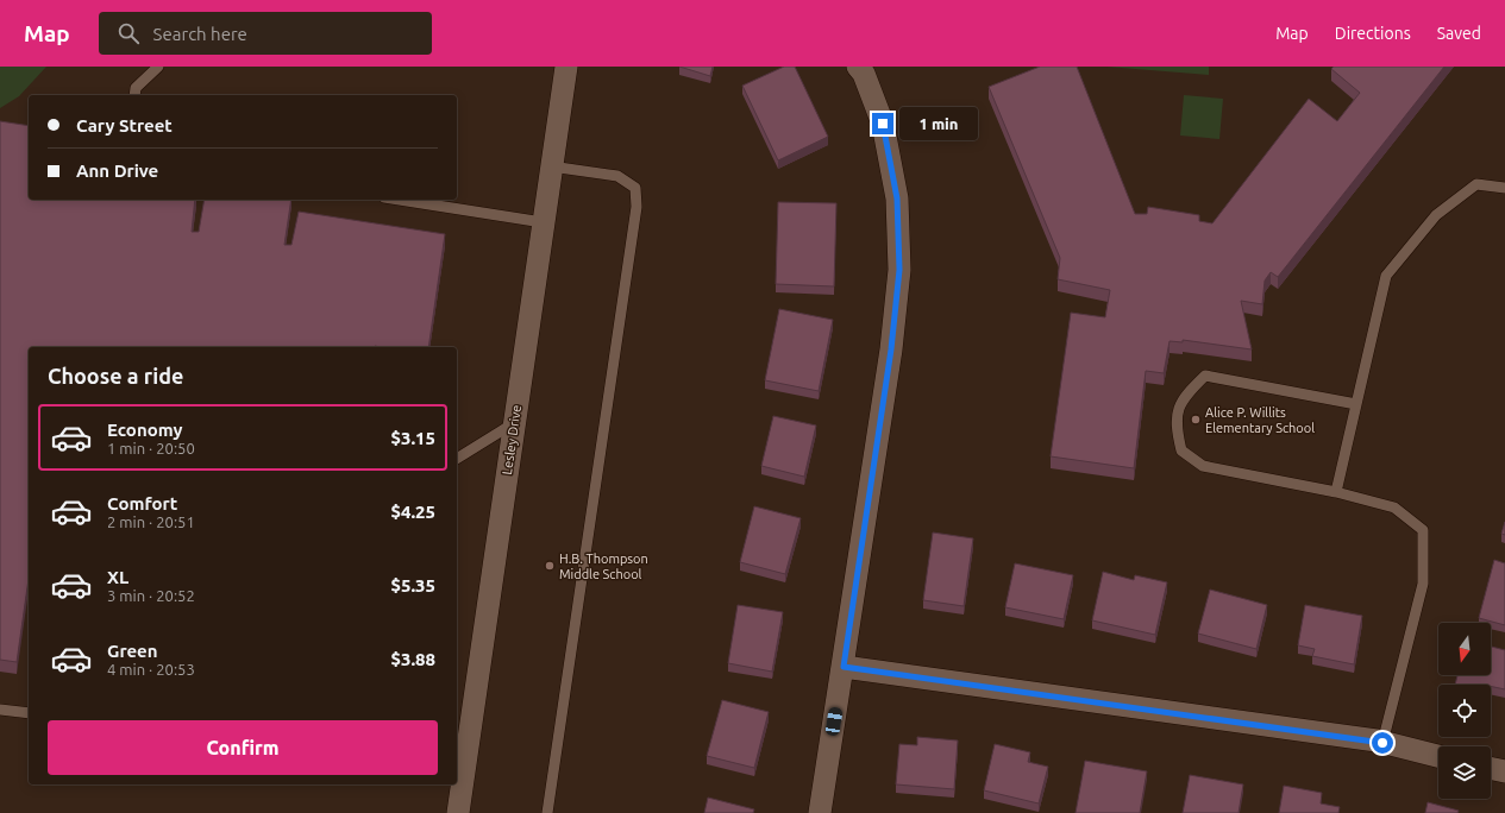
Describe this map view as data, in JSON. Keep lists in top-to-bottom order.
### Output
{
  "streets": {
    "street": ["Lesley Drive"]
  },
  "places": ["Alice P. Willits Elementary School", "H.B. Thompson Middle School"],
  "north": "bottom",
  "page": {
    "header": "Map",
    "search": "Search here",
    "nav": ["Map", "Directions", "Saved"],
    "banner": ["Cary Street", "Ann Drive"],
    "bubble": "1 min",
    "heading": "Choose a ride",
    "list": [
      {
        "name": "Economy",
        "note": "1 min · 20:50",
        "value": "$3.15"
      },
      {
        "name": "Comfort",
        "note": "2 min · 20:51",
        "value": "$4.25"
      },
      {
        "name": "XL",
        "note": "3 min · 20:52",
        "value": "$5.35"
      },
      {
        "name": "Green",
        "note": "4 min · 20:53",
        "value": "$3.88"
      }
    ],
    "buttons": "Confirm"
  }
}
